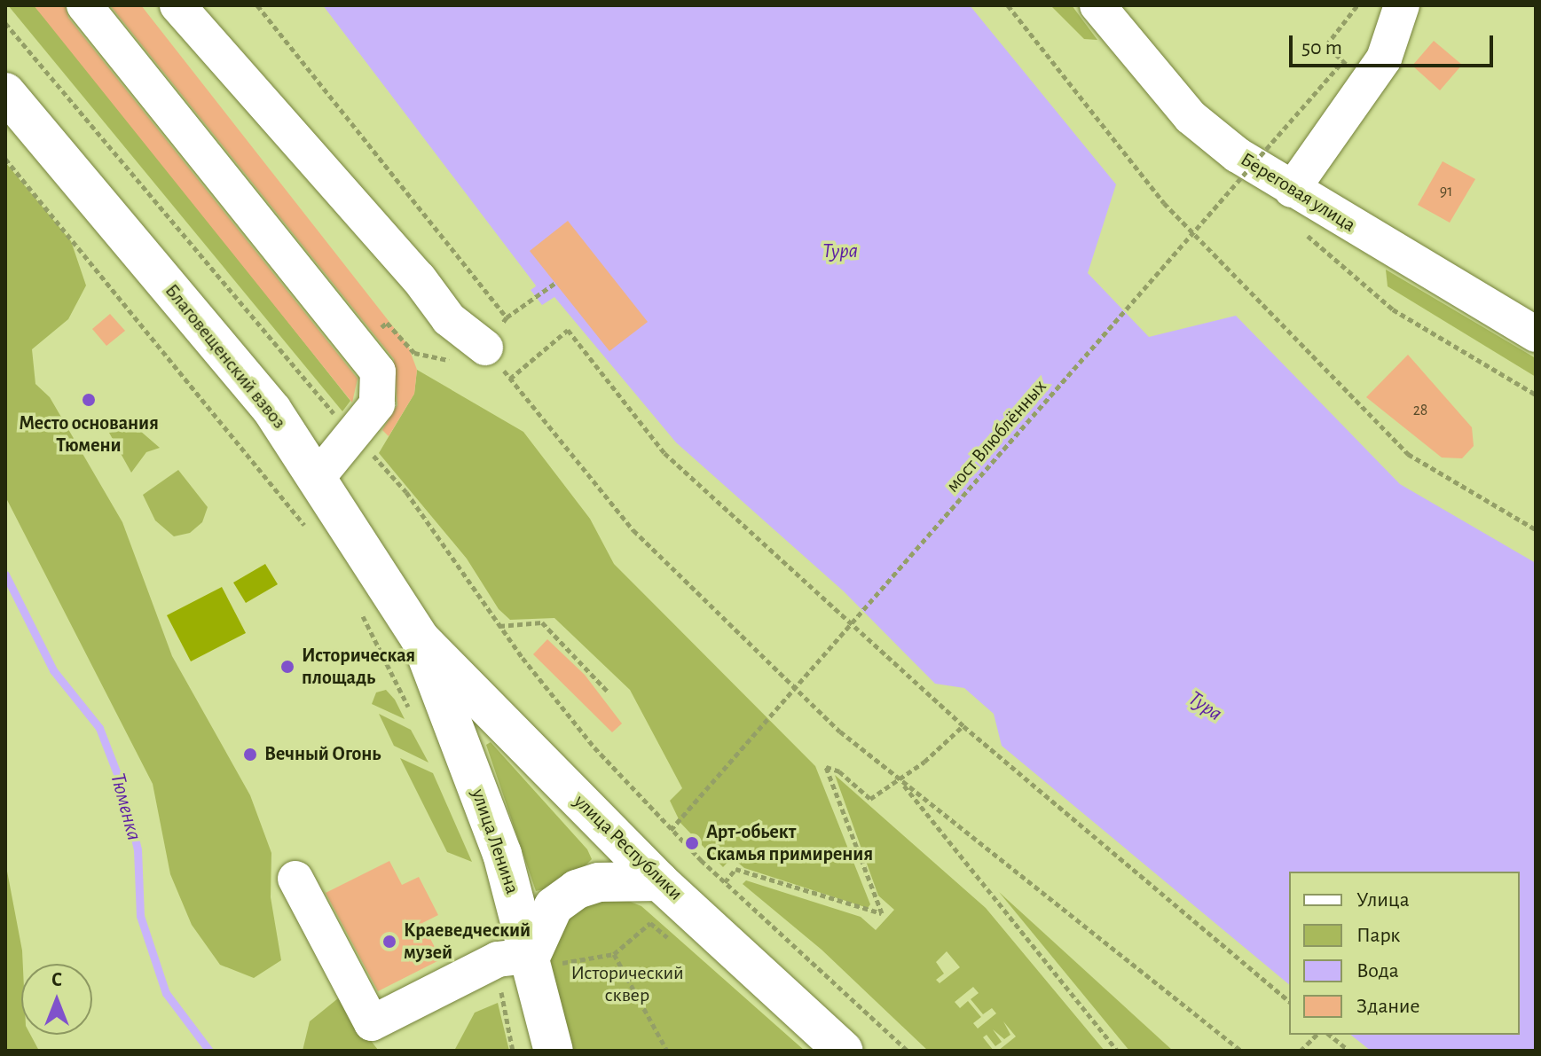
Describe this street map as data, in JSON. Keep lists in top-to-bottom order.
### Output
{
  "streets": {
    "main road": ["Благовещенский взвоз", "улица Ленина", "улица Республики"],
    "street": ["Береговая улица"],
    "path": ["мост Влюблённых"]
  },
  "crossings": [
    ["Благовещенский взвоз", "улица Ленина"],
    ["Благовещенский взвоз", "улица Республики"],
    ["улица Ленина", "улица Республики"]
  ],
  "water": ["Тура", "Тюменка"],
  "parks": ["Исторический сквер"],
  "places": [
    "Место основания Тюмени",
    "Историческая площадь",
    "Вечный Огонь",
    "Арт-обьект Скамья примирения",
    "Краеведческий музей"
  ],
  "house_numbers": ["91", "28"],
  "legend": [
    "Улица",
    "Парк",
    "Вода",
    "Здание"
  ],
  "scale_bar": "50 m",
  "north": "top"
}
